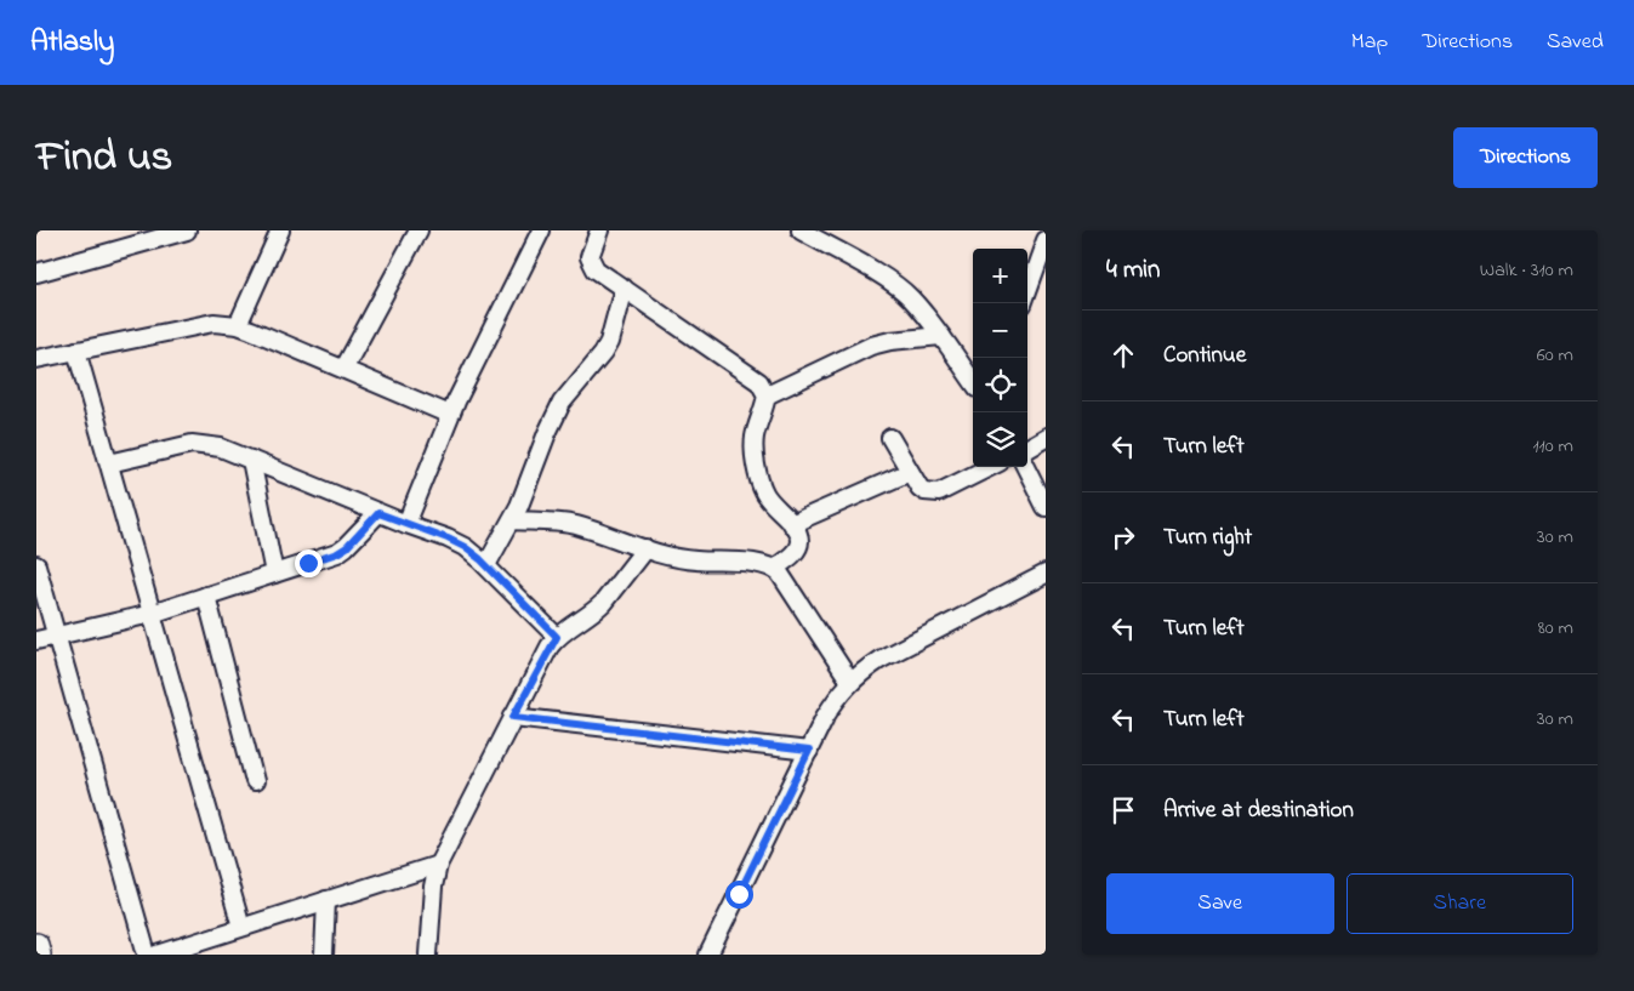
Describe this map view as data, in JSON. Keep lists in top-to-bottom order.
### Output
{
  "page": {
    "header": "Atlasly",
    "nav": ["Map", "Directions", "Saved"],
    "title": "Find us",
    "buttons": [
      "Directions",
      ["Save", "Share"]
    ],
    "heading": ["4 min", "Walk · 310 m"],
    "map_buttons": ["+", "−"],
    "list": [
      ["Continue", "60 m"],
      ["Turn left", "110 m"],
      ["Turn right", "30 m"],
      ["Turn left", "80 m"],
      ["Turn left", "30 m"],
      "Arrive at destination"
    ]
  }
}
